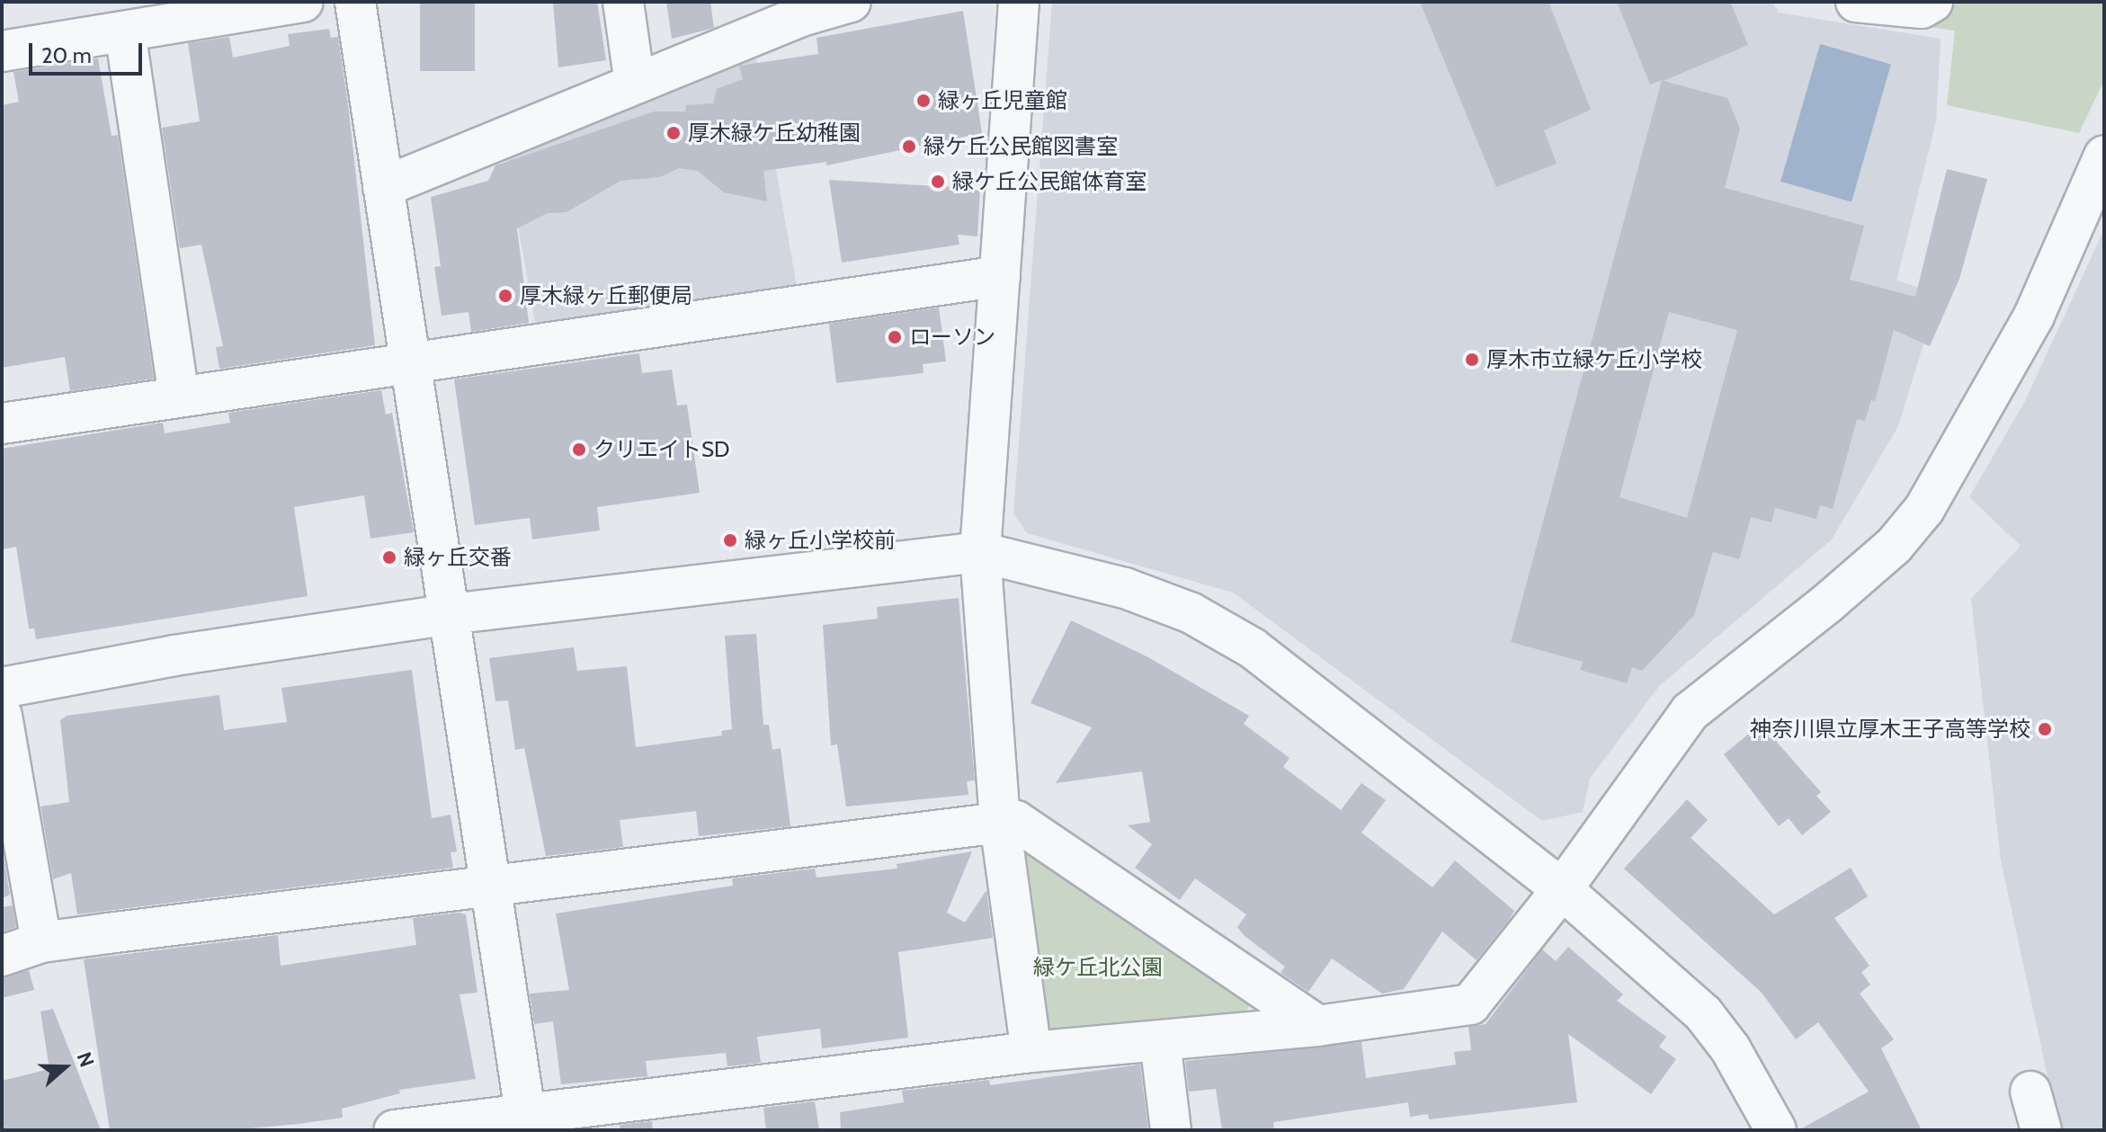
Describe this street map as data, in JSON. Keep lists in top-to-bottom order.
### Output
{
  "parks": ["緑ケ丘北公園"],
  "places": [
    "緑ヶ丘児童館",
    "厚木緑ケ丘幼稚園",
    "緑ケ丘公民館図書室",
    "緑ケ丘公民館体育室",
    "厚木緑ヶ丘郵便局",
    "ローソン",
    "厚木市立緑ケ丘小学校",
    "クリエイトSD",
    "緑ヶ丘小学校前",
    "緑ヶ丘交番",
    "神奈川県立厚木王子高等学校"
  ],
  "scale_bar": "20 m",
  "north": "right"
}
